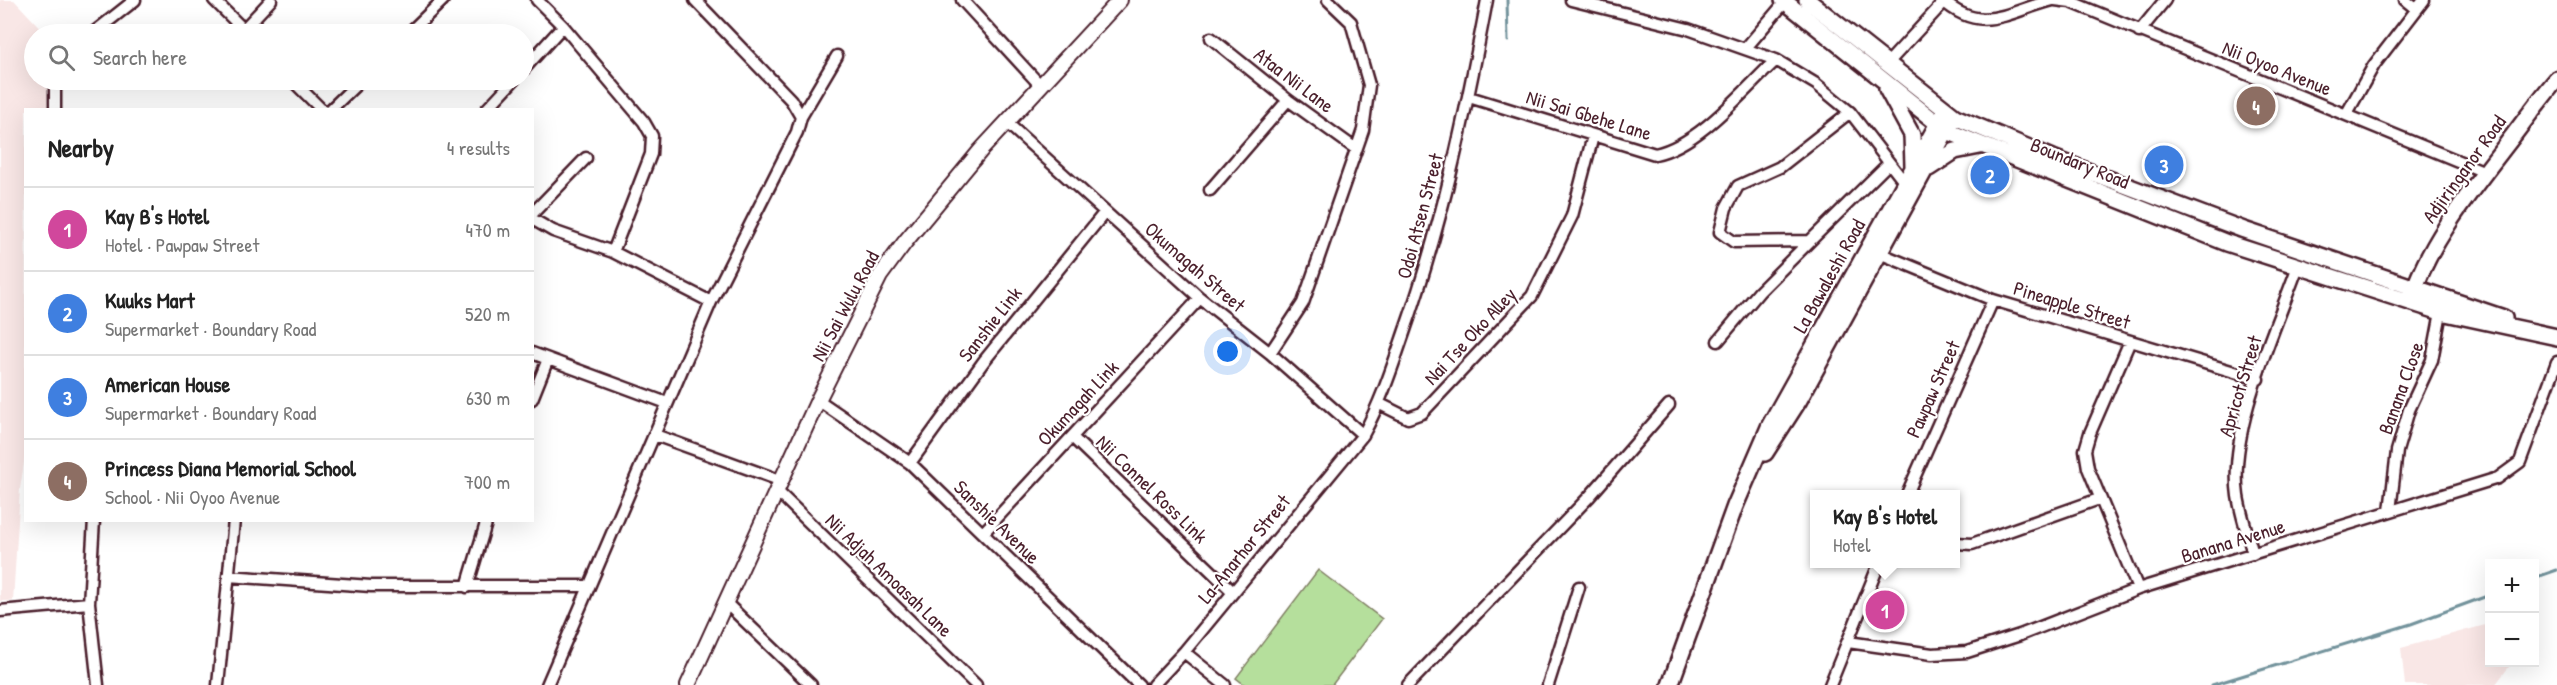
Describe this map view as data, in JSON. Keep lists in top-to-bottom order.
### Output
{
  "streets": {
    "main road": ["Boundary Road", "Adjiringanor Road", "La Bawaleshi Road"],
    "street": [
      "Nii Oyoo Avenue",
      "Ataa Nii Lane",
      "Nii Sai Gbehe Lane",
      "Odoi Atsen Street",
      "Okumagah Street",
      "Pineapple Street",
      "Nii Sai Wulu Road",
      "Sanshie Link",
      "Nai Tse Oko Alley",
      "Apricot Street",
      "Banana Close",
      "Pawpaw Street",
      "Okumagah Link",
      "Nii Connel Ross Link",
      "Sanshie Avenue",
      "Banana Avenue",
      "La-Anarhor Street",
      "Nii Adjah Amoasah Lane"
    ]
  },
  "crossings": [
    ["Nii Oyoo Avenue", "Adjiringanor Road"],
    ["Nii Sai Gbehe Lane", "Odoi Atsen Street"],
    ["Nii Sai Gbehe Lane", "Nai Tse Oko Alley"],
    ["Boundary Road", "Adjiringanor Road"],
    ["Boundary Road", "La Bawaleshi Road"],
    ["Boundary Road", "Apricot Street"],
    ["Boundary Road", "Banana Close"],
    ["Odoi Atsen Street", "Okumagah Street"],
    ["Odoi Atsen Street", "Nai Tse Oko Alley"],
    ["Odoi Atsen Street", "La-Anarhor Street"],
    ["Okumagah Street", "Nii Sai Wulu Road"],
    ["Okumagah Street", "Sanshie Link"],
    ["Okumagah Street", "Okumagah Link"],
    ["Okumagah Street", "La-Anarhor Street"],
    ["La Bawaleshi Road", "Pineapple Street"],
    ["Pineapple Street", "Apricot Street"],
    ["Pineapple Street", "Pawpaw Street"],
    ["Nii Sai Wulu Road", "Sanshie Avenue"],
    ["Nii Sai Wulu Road", "Nii Adjah Amoasah Lane"],
    ["Sanshie Link", "Sanshie Avenue"],
    ["Apricot Street", "Banana Avenue"],
    ["Banana Close", "Banana Avenue"],
    ["Okumagah Link", "Nii Connel Ross Link"],
    ["Okumagah Link", "Sanshie Avenue"],
    ["Nii Connel Ross Link", "La-Anarhor Street"]
  ],
  "page": {
    "search": "Search here",
    "pins": [
      "4",
      "3",
      "2",
      "1"
    ],
    "heading": ["Nearby", "4 results"],
    "list": [
      {
        "mark": "1",
        "name": "Kay B's Hotel",
        "note": "Hotel · Pawpaw Street",
        "value": "470 m"
      },
      {
        "mark": "2",
        "name": "Kuuks Mart",
        "note": "Supermarket · Boundary Road",
        "value": "520 m"
      },
      {
        "mark": "3",
        "name": "American House",
        "note": "Supermarket · Boundary Road",
        "value": "630 m"
      },
      {
        "mark": "4",
        "name": "Princess Diana Memorial School",
        "note": "School · Nii Oyoo Avenue",
        "value": "700 m"
      }
    ],
    "popup": ["Kay B's Hotel", "Hotel"],
    "map_buttons": ["+", "−"]
  }
}
